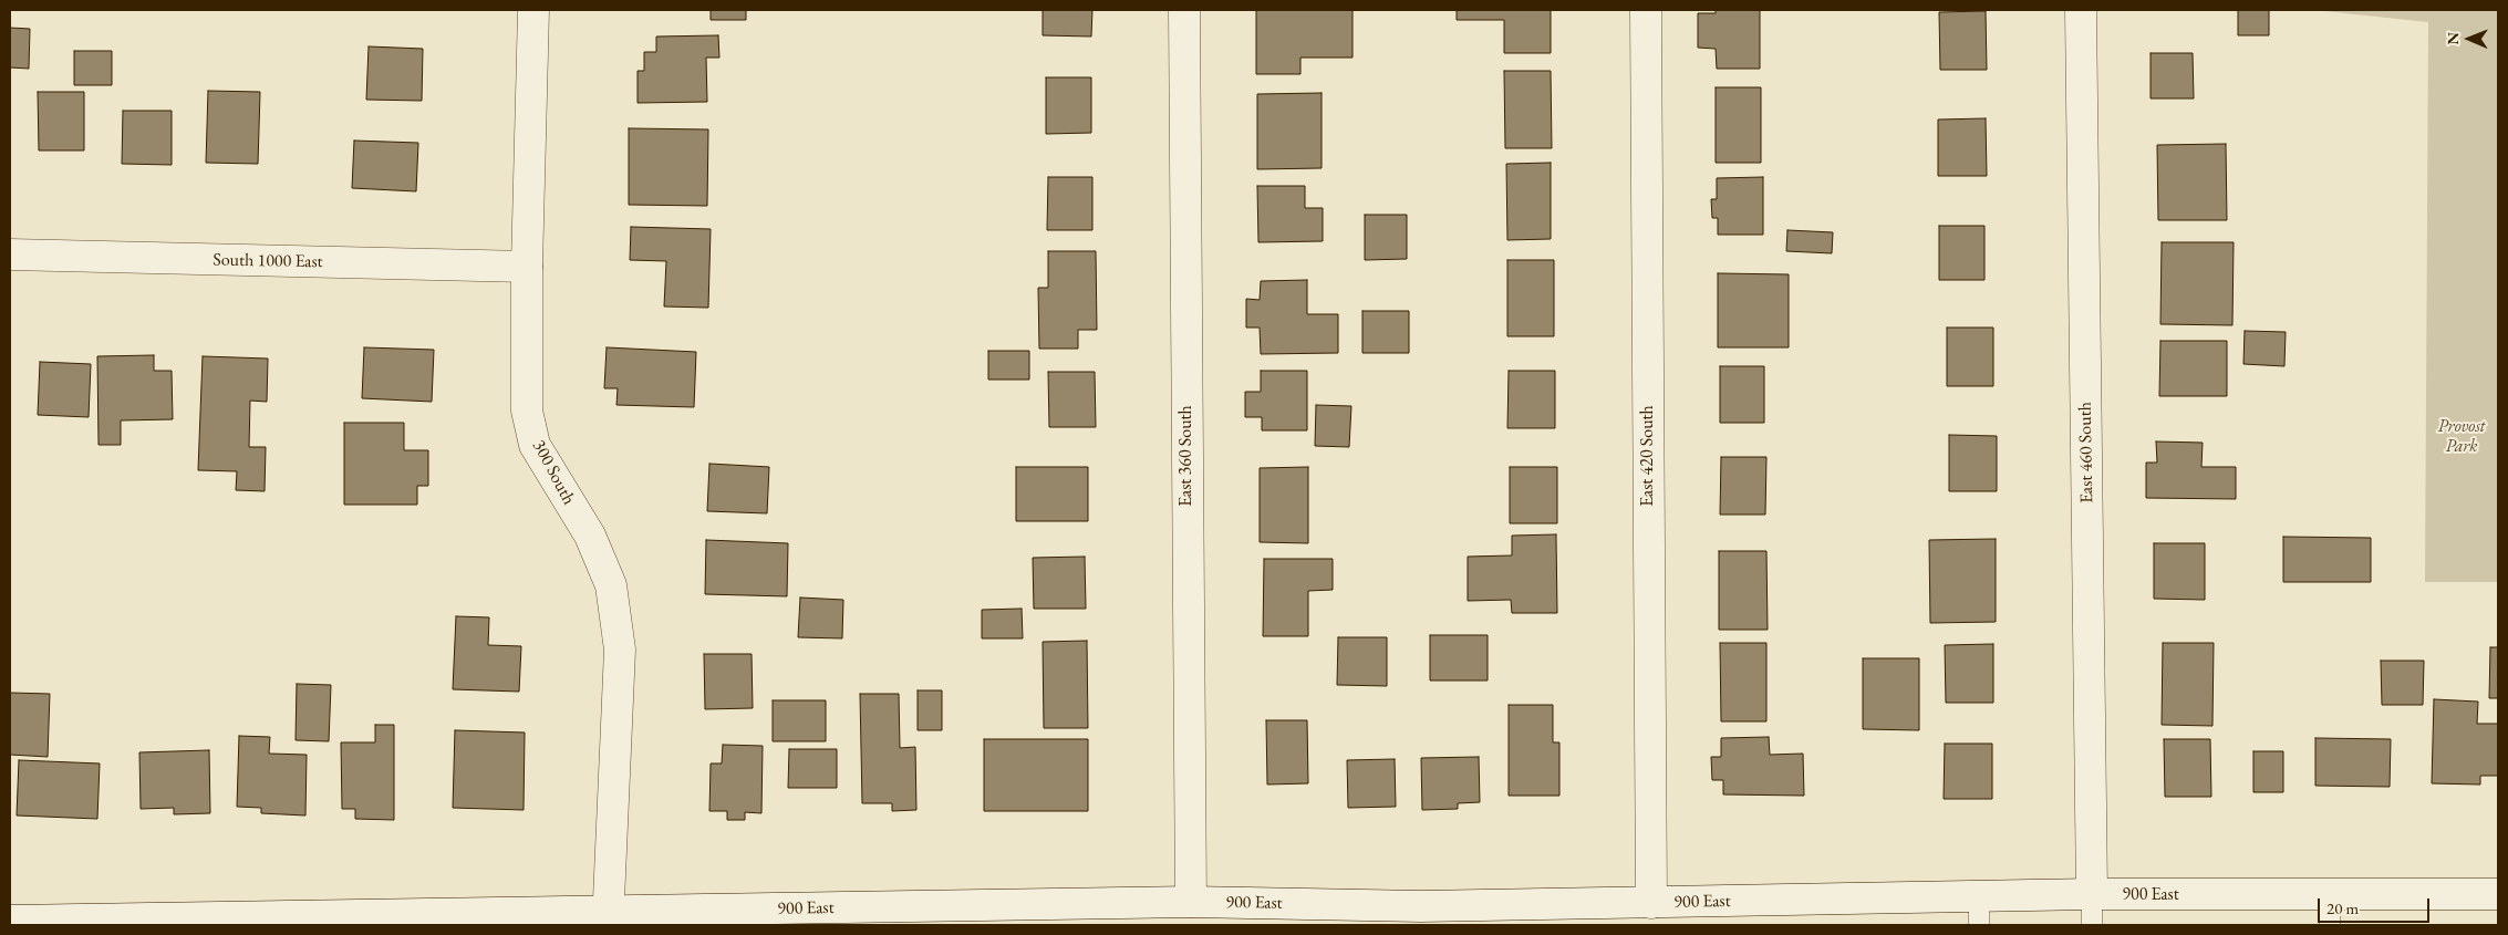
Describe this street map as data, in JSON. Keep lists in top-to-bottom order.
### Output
{
  "streets": {
    "street": [
      "South 1000 East",
      "East 460 South",
      "East 360 South",
      "East 420 South",
      "300 South",
      "900 East"
    ]
  },
  "crossings": [
    ["South 1000 East", "300 South"],
    ["East 460 South", "900 East"],
    ["East 360 South", "900 East"],
    ["East 420 South", "900 East"],
    ["300 South", "900 East"]
  ],
  "parks": ["Provost Park"],
  "scale_bar": "20 m",
  "north": "left"
}
